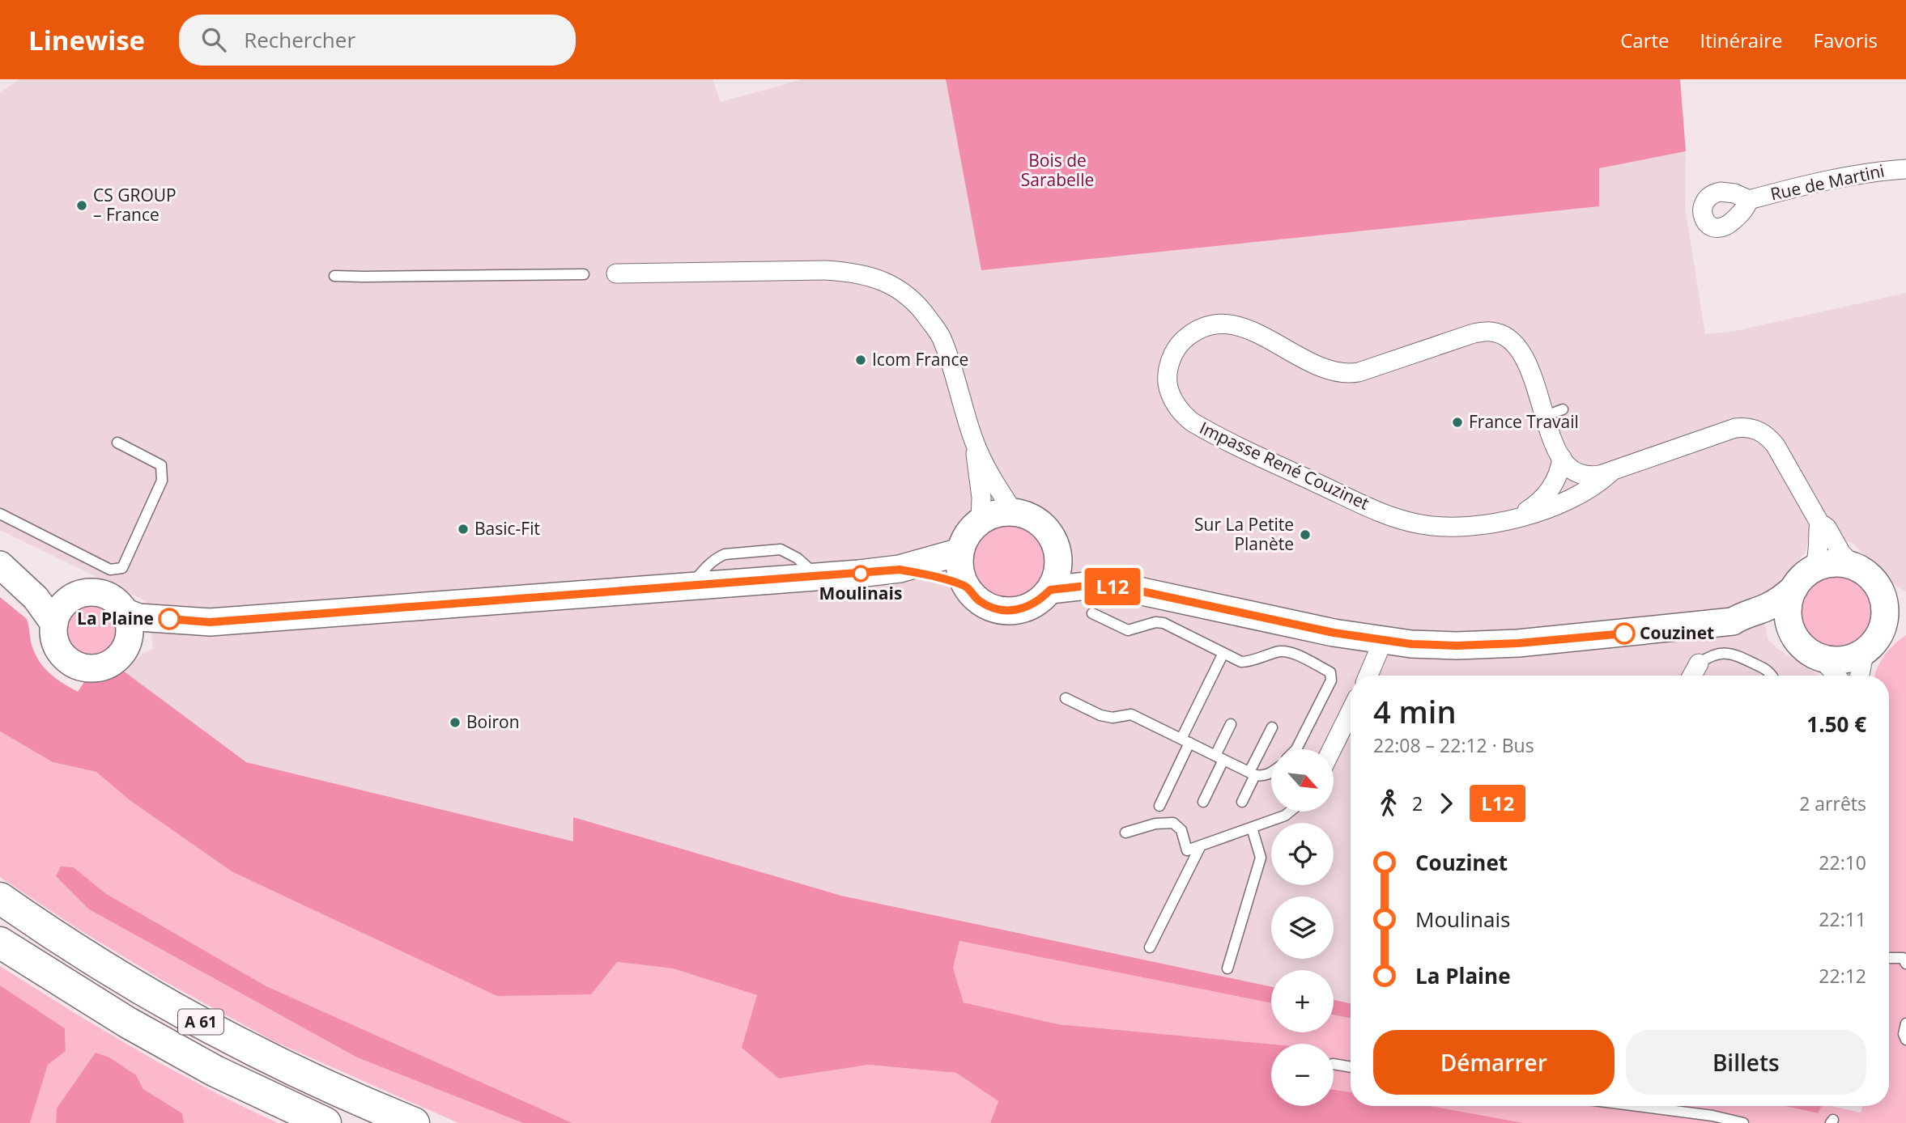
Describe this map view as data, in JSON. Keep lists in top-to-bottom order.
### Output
{
  "streets": {
    "highway": ["A 61"],
    "street": ["Rue de Martini", "Impasse René Couzinet"]
  },
  "parks": ["Bois de Sarabelle"],
  "places": [
    "CS GROUP – France",
    "Icom France",
    "France Travail",
    "Basic-Fit",
    "Sur La Petite Planète",
    "Moulinais",
    "La Plaine",
    "Couzinet",
    "Boiron"
  ],
  "lines": ["bus line L12"],
  "north": "bottom right",
  "page": {
    "header": "Linewise",
    "search": "Rechercher",
    "nav": ["Carte", "Itinéraire", "Favoris"],
    "on_map": "L12",
    "heading": ["4 min", "22:08 – 22:12 · Bus", "1.50 €"],
    "map_buttons": ["+", "−"],
    "legs": ["2", "L12", "2 arrêts"],
    "list": [
      {
        "name": "Couzinet",
        "value": "22:10"
      },
      {
        "name": "Moulinais",
        "value": "22:11"
      },
      {
        "name": "La Plaine",
        "value": "22:12"
      }
    ],
    "buttons": ["Démarrer", "Billets"]
  }
}
